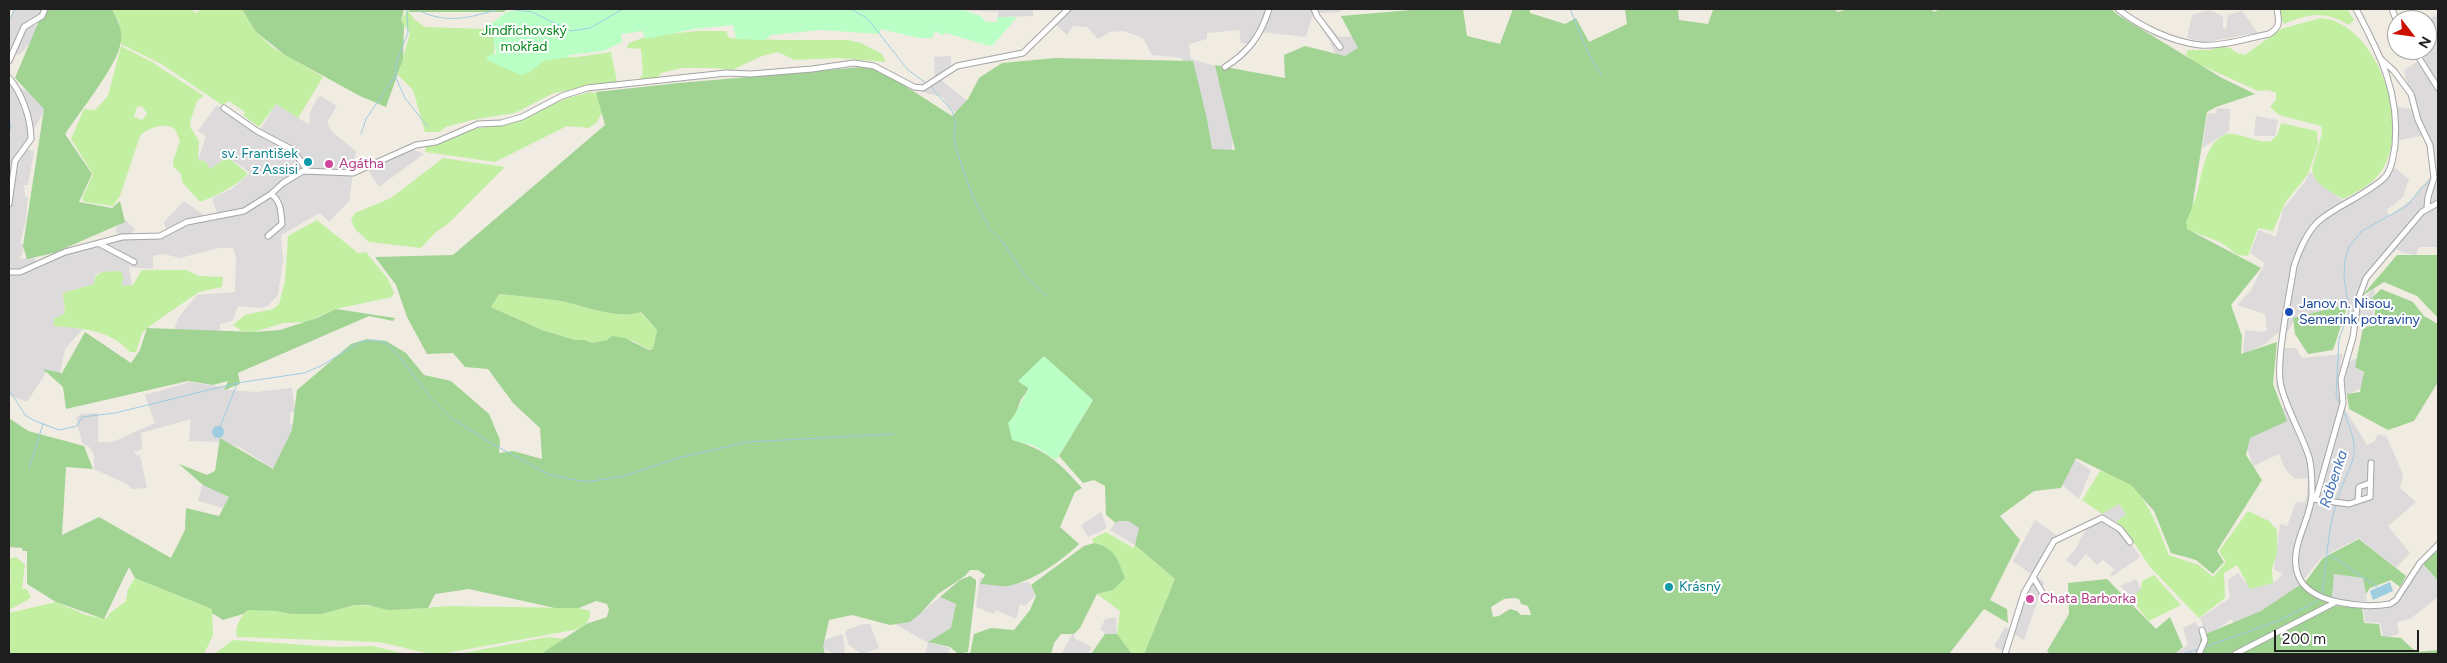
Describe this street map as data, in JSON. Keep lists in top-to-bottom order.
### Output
{
  "water": ["Rábenka"],
  "parks": ["Jindřichovský mokřad"],
  "places": [
    "sv. František z Assisi",
    "Agátha",
    "Janov n. Nisou, Semerink potraviny",
    "Krásný",
    "Chata Barborka"
  ],
  "scale_bar": "200 m",
  "north": "bottom right"
}
